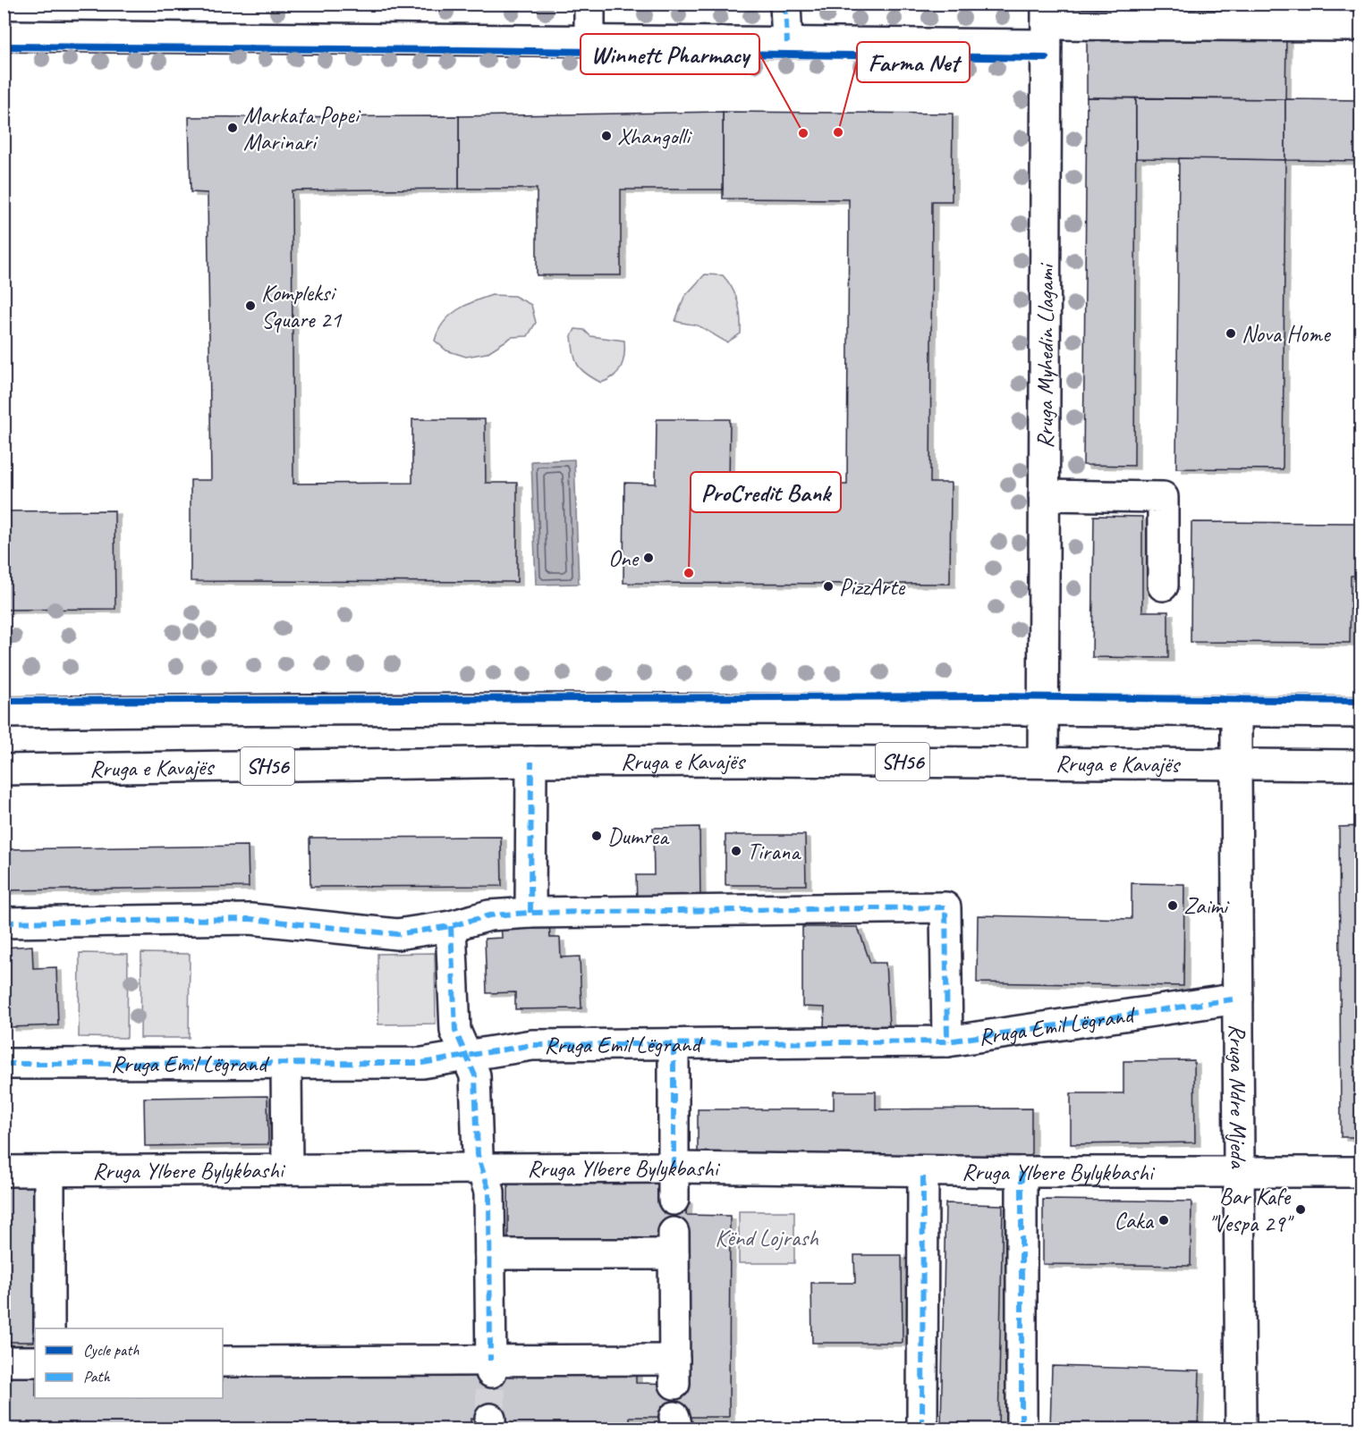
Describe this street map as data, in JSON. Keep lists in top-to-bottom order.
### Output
{
  "streets": {
    "street": [
      "Rruga Myhedin Llagami",
      "Rruga e Kavajës",
      "SH56",
      "Rruga Emil Lëgrand",
      "Rruga Ndre Mjeda",
      "Rruga Ylbere Bylykbashi"
    ]
  },
  "crossings": [
    ["Rruga Myhedin Llagami", "Rruga e Kavajës"],
    ["Rruga Myhedin Llagami", "SH56"],
    ["Rruga e Kavajës", "Rruga Ndre Mjeda"],
    ["SH56", "Rruga Ndre Mjeda"],
    ["Rruga Emil Lëgrand", "Rruga Ndre Mjeda"],
    ["Rruga Ndre Mjeda", "Rruga Ylbere Bylykbashi"]
  ],
  "parks": ["Kënd Lojrash"],
  "places": [
    "Markata Popei Marinari",
    "Farma Net",
    "Winnett Pharmacy",
    "Xhangolli",
    "Kompleksi Square 21",
    "Nova Home",
    "One",
    "ProCredit Bank",
    "PizzArte",
    "Dumrea",
    "Tirana",
    "Zaimi",
    "Bar Kafe \"Vespa 29\"",
    "Caka"
  ],
  "legend": ["Cycle path", "Path"]
}
